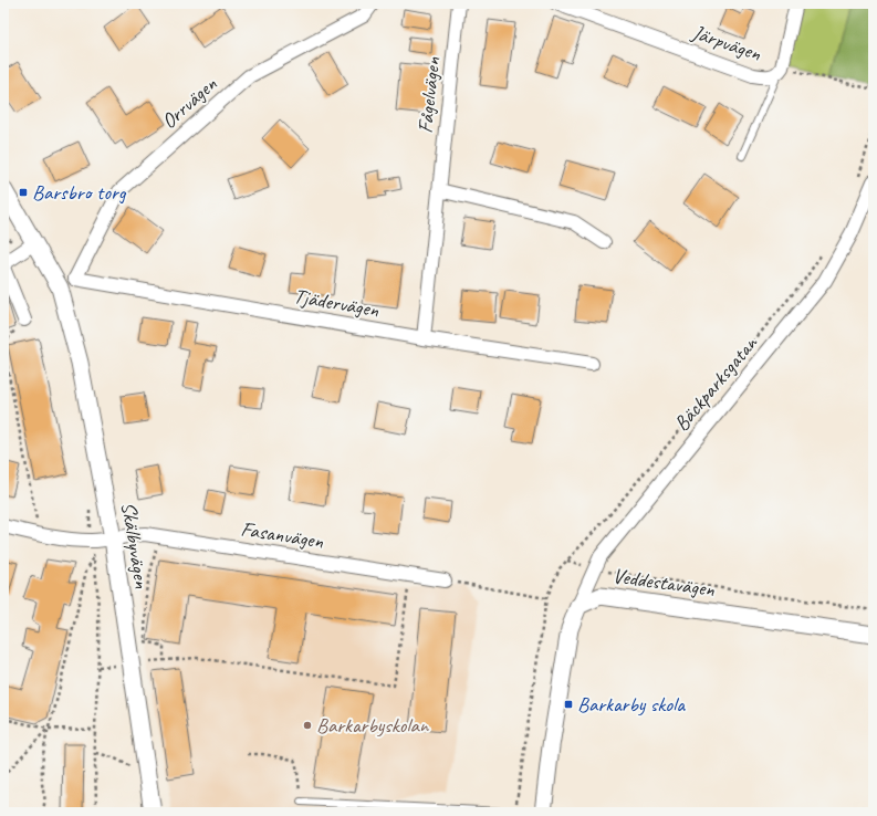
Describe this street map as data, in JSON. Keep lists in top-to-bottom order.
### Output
{
  "streets": {
    "street": [
      "Järpvägen",
      "Fågelvägen",
      "Orrvägen",
      "Tjädervägen",
      "Bäckparksgatan",
      "Fasanvägen",
      "Skälbyvägen",
      "Veddestavägen"
    ]
  },
  "crossings": [
    ["Fågelvägen", "Tjädervägen"],
    ["Orrvägen", "Tjädervägen"],
    ["Bäckparksgatan", "Veddestavägen"],
    ["Fasanvägen", "Skälbyvägen"]
  ],
  "places": {
    "transit": ["Barsbro torg", "Barkarby skola"],
    "other": ["Barkarbyskolan"]
  }
}
